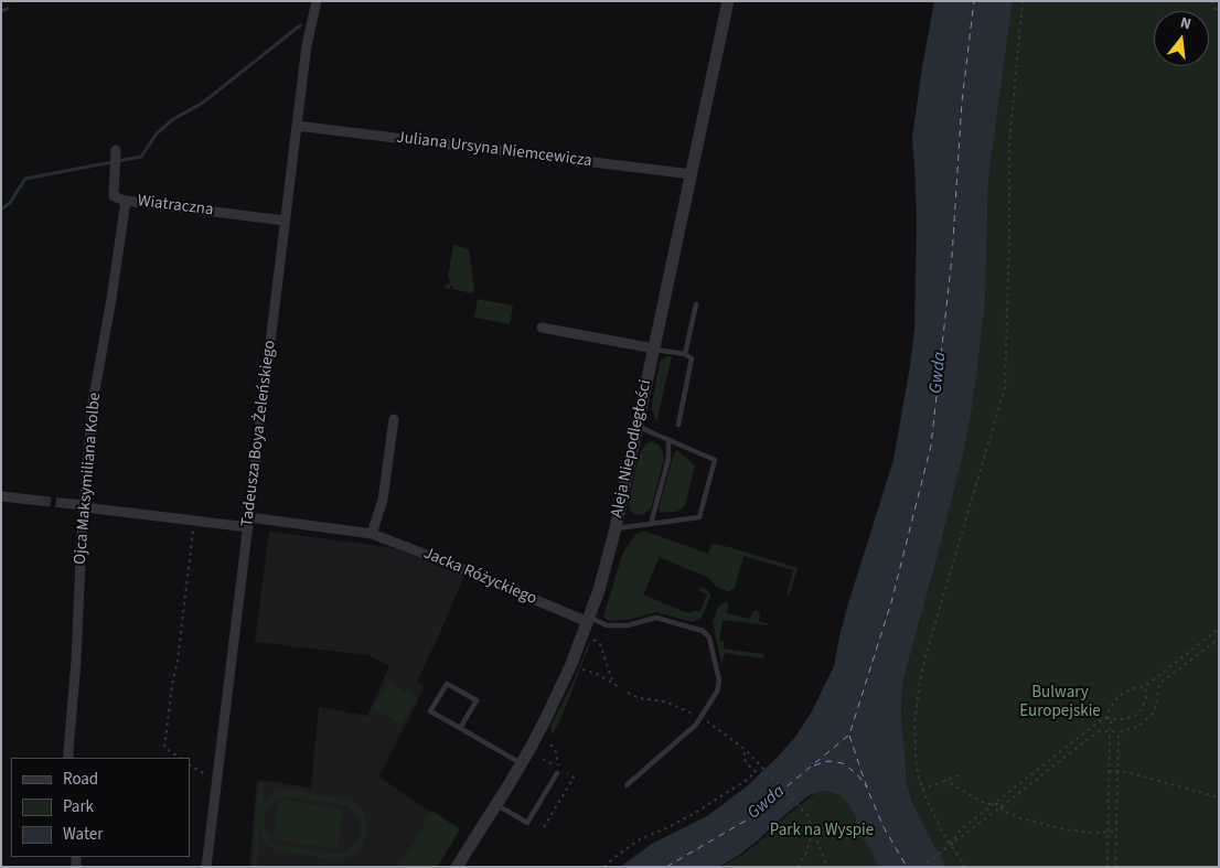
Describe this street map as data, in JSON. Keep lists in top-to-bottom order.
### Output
{
  "streets": {
    "street": [
      "Juliana Ursyna Niemcewicza",
      "Wiatraczna",
      "Tadeusza Boya Żeleńskiego",
      "Aleja Niepodległości",
      "Ojca Maksymiliana Kolbe",
      "Jacka Różyckiego"
    ]
  },
  "crossings": [
    ["Juliana Ursyna Niemcewicza", "Tadeusza Boya Żeleńskiego"],
    ["Juliana Ursyna Niemcewicza", "Aleja Niepodległości"],
    ["Wiatraczna", "Tadeusza Boya Żeleńskiego"],
    ["Wiatraczna", "Ojca Maksymiliana Kolbe"],
    ["Tadeusza Boya Żeleńskiego", "Jacka Różyckiego"],
    ["Aleja Niepodległości", "Jacka Różyckiego"],
    ["Ojca Maksymiliana Kolbe", "Jacka Różyckiego"]
  ],
  "water": ["Gwda"],
  "parks": ["Bulwary Europejskie", "Park na Wyspie"],
  "legend": ["Road", "Park", "Water"],
  "north": "top"
}
